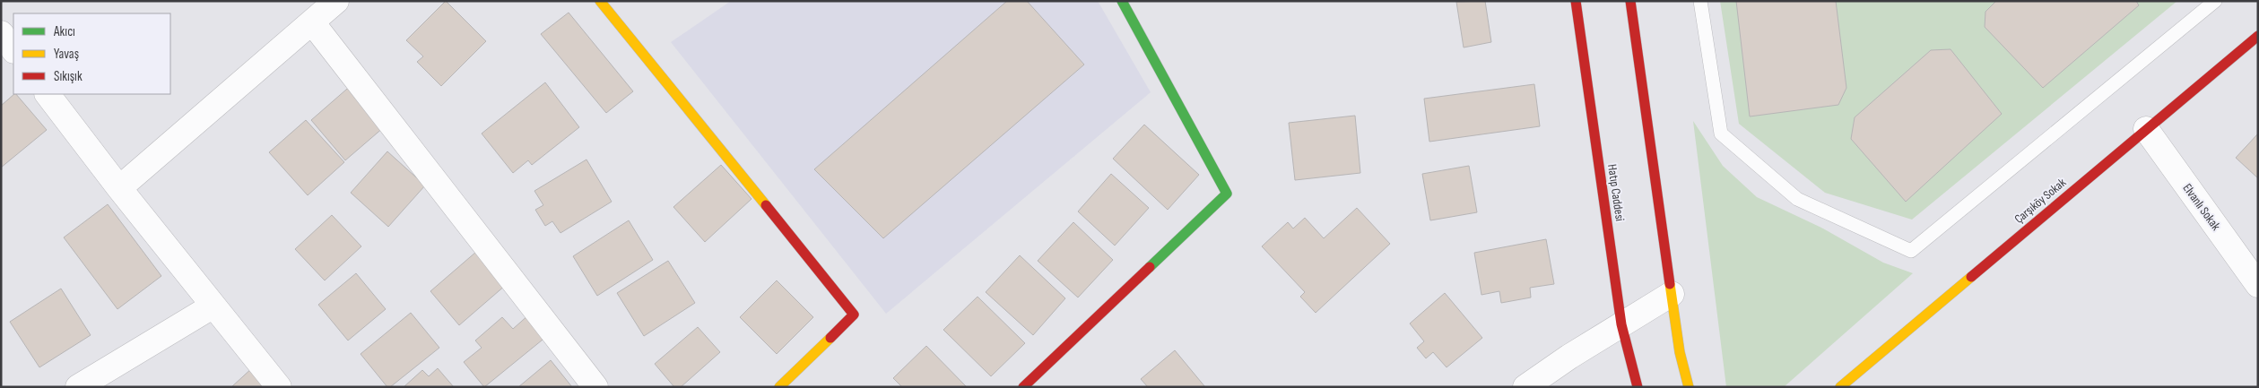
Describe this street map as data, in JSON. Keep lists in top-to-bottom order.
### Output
{
  "streets": {
    "street": ["Hatıp Caddesi", "Çarşıköy Sokak", "Elvanlı Sokak"]
  },
  "crossings": [
    ["Çarşıköy Sokak", "Elvanlı Sokak"]
  ],
  "legend": ["Akıcı", "Yavaş", "Sıkışık"]
}
